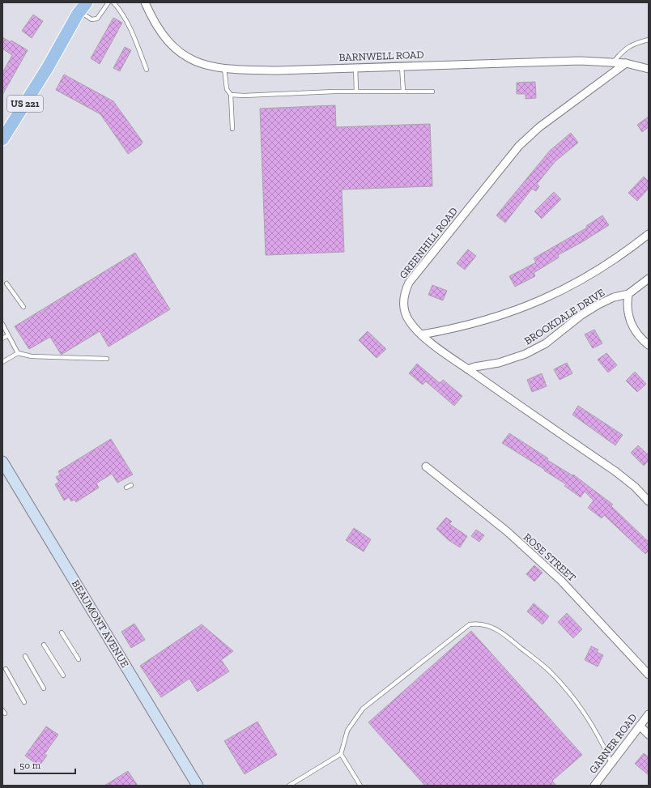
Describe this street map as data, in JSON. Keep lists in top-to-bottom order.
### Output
{
  "streets": {
    "main road": ["US 221"],
    "street": [
      "BARNWELL ROAD",
      "GREENHILL ROAD",
      "BROOKDALE DRIVE",
      "ROSE STREET",
      "BEAUMONT AVENUE",
      "GARNER ROAD"
    ]
  },
  "crossings": [
    ["BARNWELL ROAD", "GREENHILL ROAD"],
    ["GREENHILL ROAD", "BROOKDALE DRIVE"]
  ],
  "scale_bar": "50 m"
}
